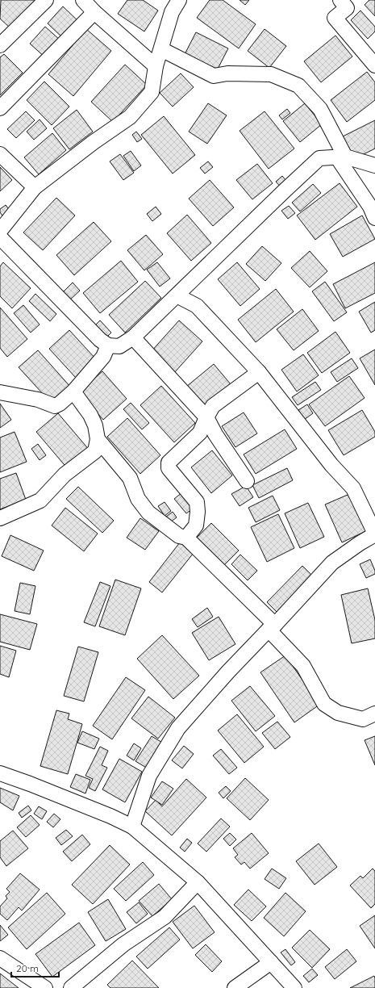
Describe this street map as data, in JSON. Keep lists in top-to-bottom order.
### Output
{
  "scale_bar": "20 m"
}
